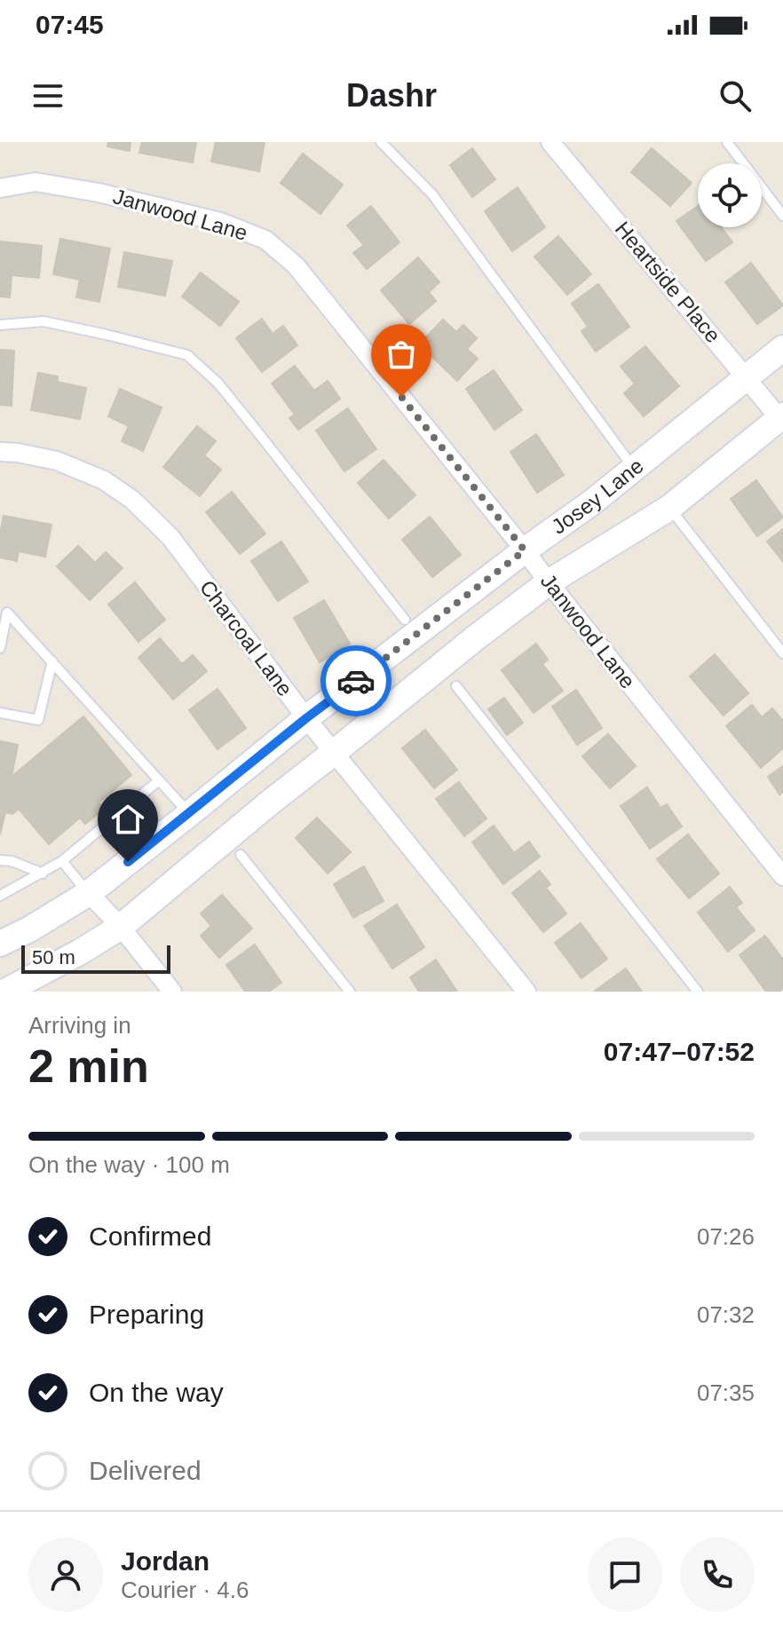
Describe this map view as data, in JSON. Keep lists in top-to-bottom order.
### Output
{
  "streets": {
    "main road": ["Josey Lane"],
    "street": ["Janwood Lane", "Heartside Place", "Charcoal Lane"]
  },
  "crossings": [
    ["Janwood Lane", "Josey Lane"],
    ["Heartside Place", "Josey Lane"],
    ["Josey Lane", "Charcoal Lane"]
  ],
  "scale_bar": "50 m",
  "page": {
    "status": "07:45",
    "header": "Dashr",
    "scale": "50 m",
    "heading": ["2 min", "Arriving in", "07:47–07:52"],
    "panel": ["Jordan", "Courier · 4.6"],
    "bar": "On the way · 100 m",
    "list": [
      ["Confirmed", "07:26"],
      ["Preparing", "07:32"],
      ["On the way", "07:35"],
      "Delivered"
    ]
  }
}
